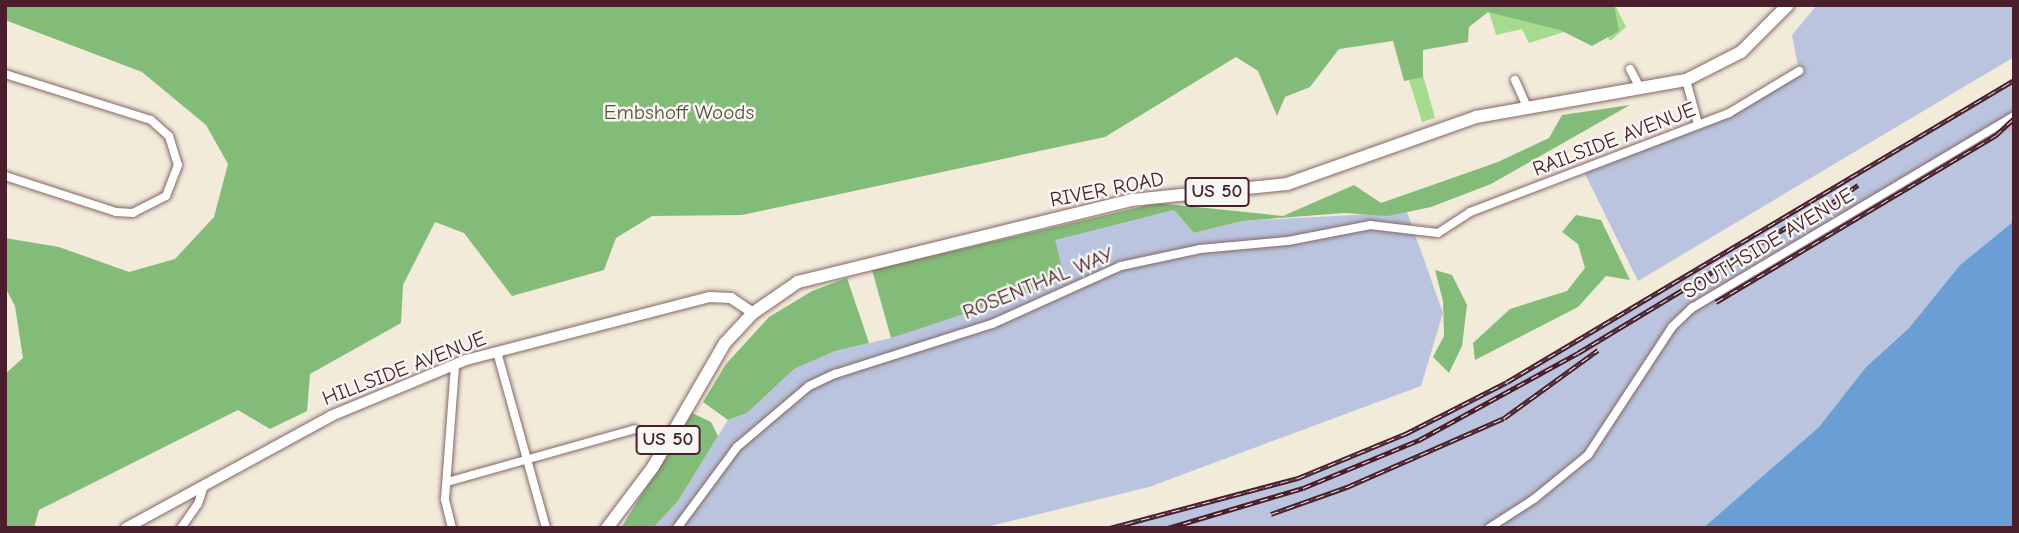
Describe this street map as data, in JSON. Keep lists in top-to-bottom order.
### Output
{
  "streets": {
    "main road": ["RIVER ROAD", "US 50"],
    "street": [
      "RAILSIDE AVENUE",
      "SOUTHSIDE AVENUE",
      "ROSENTHAL WAY",
      "HILLSIDE AVENUE"
    ]
  },
  "crossings": [
    ["RAILSIDE AVENUE", "ROSENTHAL WAY"],
    ["RIVER ROAD", "HILLSIDE AVENUE"]
  ],
  "parks": ["Embshoff Woods"]
}
